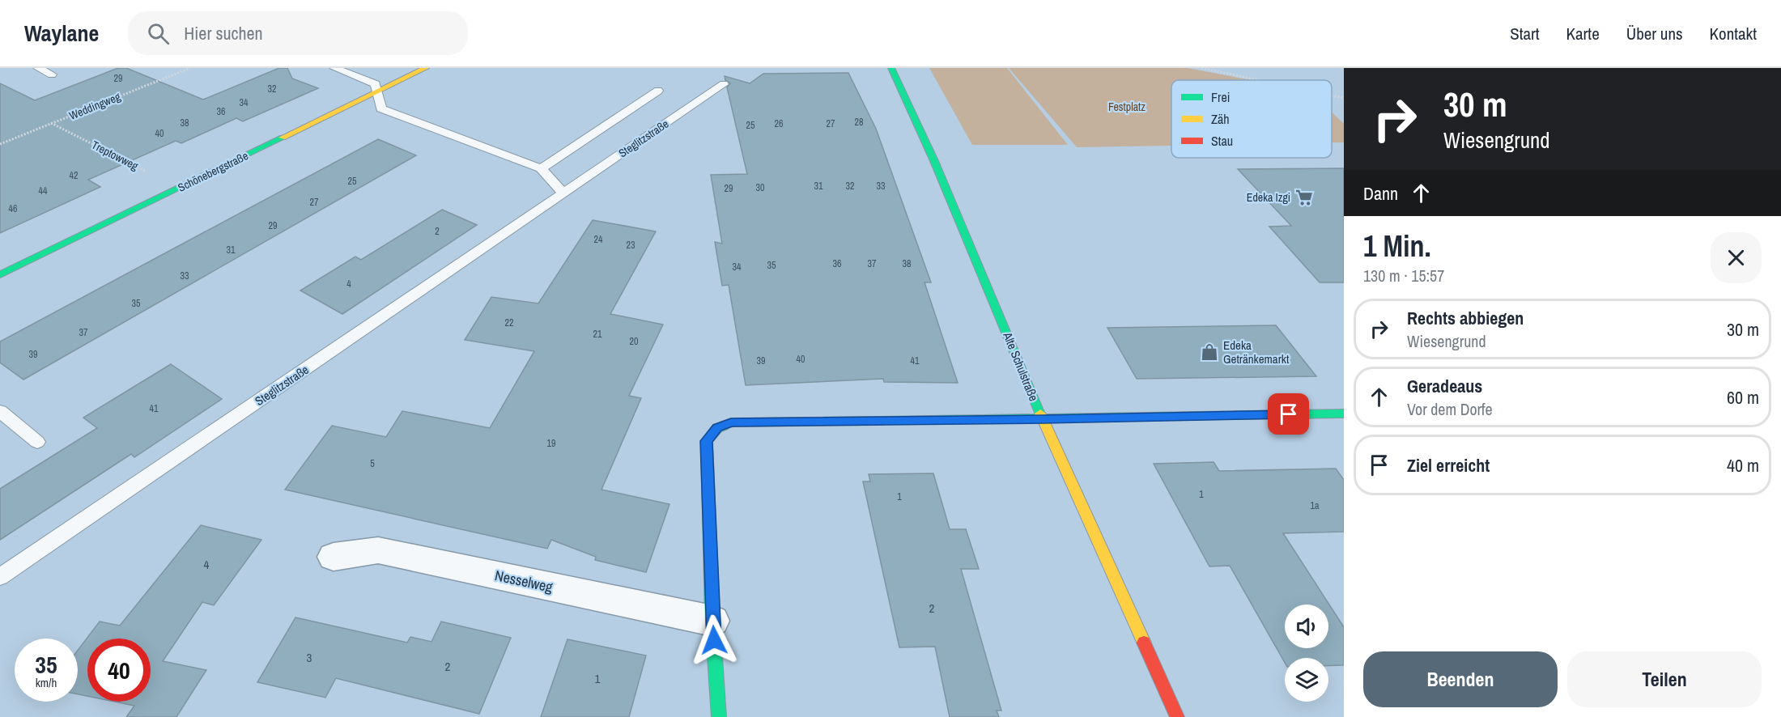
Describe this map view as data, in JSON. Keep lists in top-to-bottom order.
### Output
{
  "streets": {
    "street": ["Schönebergstraße", "Alte Schulstraße", "Nesselweg"],
    "lane": ["Steglitzstraße"],
    "path": ["Weddingweg", "Treptowweg"]
  },
  "crossings": [
    ["Weddingweg", "Treptowweg"],
    ["Treptowweg", "Schönebergstraße"]
  ],
  "parks": ["Festplatz"],
  "places": {
    "supermarket": ["Edeka Izgi"],
    "shop": ["Edeka Getränkemarkt"]
  },
  "house_numbers": [
    "29",
    "32",
    "34",
    "36",
    "28",
    "38",
    "26",
    "27",
    "25",
    "40",
    "42",
    "25",
    "31",
    "32",
    "33",
    "30",
    "29",
    "44",
    "27",
    "46",
    "29",
    "2",
    "24",
    "23",
    "31",
    "36",
    "37",
    "38",
    "35",
    "34",
    "33",
    "4",
    "35",
    "22",
    "37",
    "21",
    "20",
    "39",
    "40",
    "39",
    "41",
    "41",
    "19",
    "5",
    "1",
    "1",
    "1a",
    "4",
    "2",
    "3",
    "2",
    "1"
  ],
  "legend": ["Frei", "Zäh", "Stau"],
  "page": {
    "header": "Waylane",
    "search": "Hier suchen",
    "nav": [
      "Start",
      "Karte",
      "Über uns",
      "Kontakt"
    ],
    "turn": ["30 m", "Wiesengrund"],
    "then": "Dann",
    "heading": ["1 Min.", "130 m · 15:57"],
    "list": [
      {
        "name": "Rechts abbiegen",
        "note": "Wiesengrund",
        "value": "30 m"
      },
      {
        "name": "Geradeaus",
        "note": "Vor dem Dorfe",
        "value": "60 m"
      },
      {
        "name": "Ziel erreicht",
        "value": "40 m"
      }
    ],
    "speed": "35 km/h",
    "limit": "40",
    "buttons": ["Beenden", "Teilen"]
  }
}
